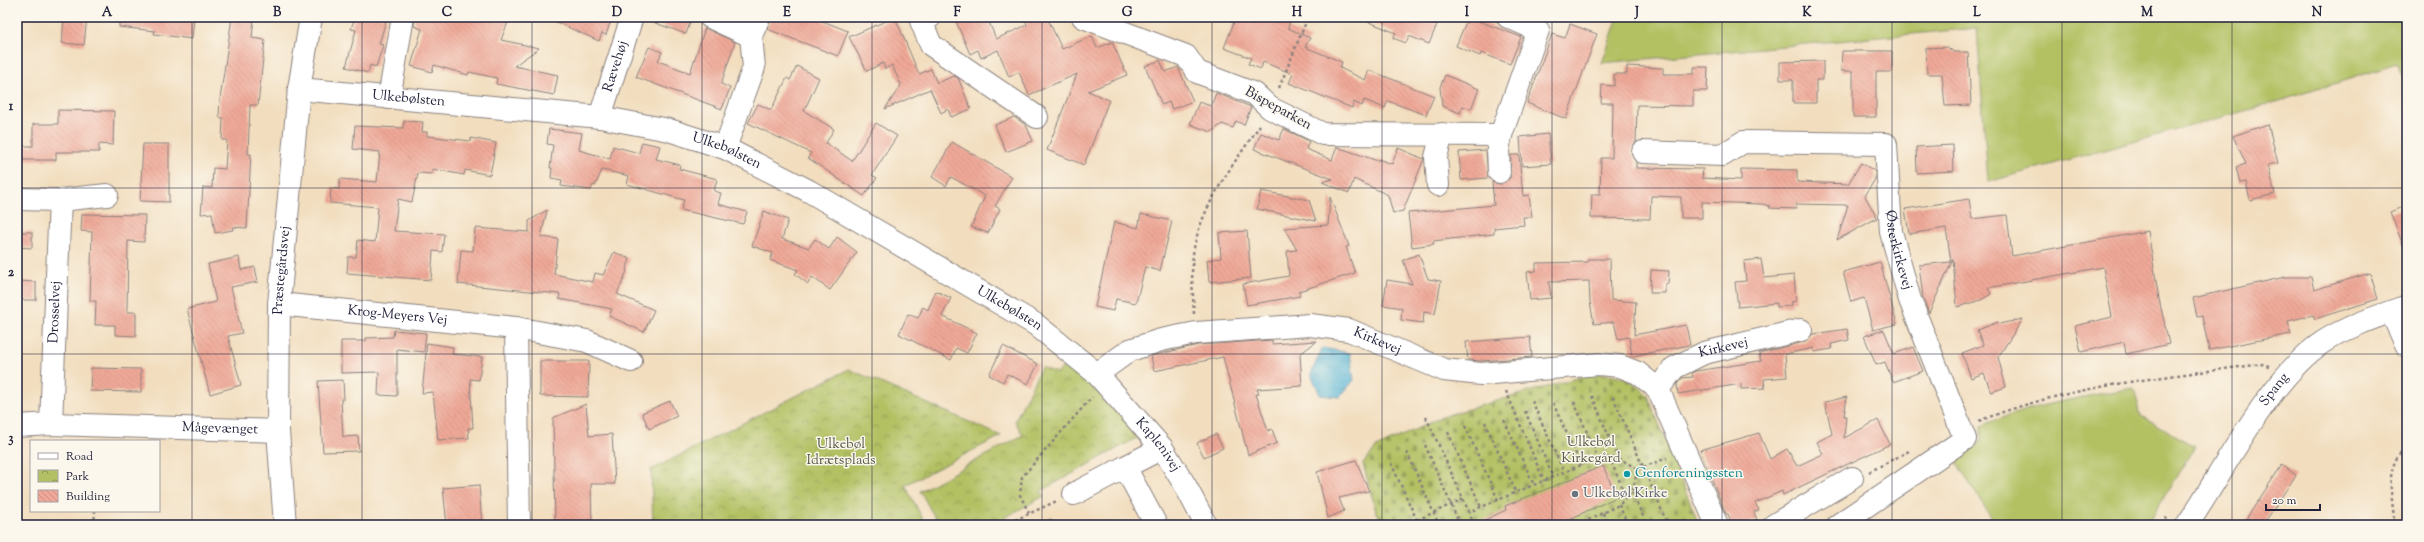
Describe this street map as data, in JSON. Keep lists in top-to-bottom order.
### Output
{
  "streets": {
    "street": [
      "Rævehøj",
      "Ulkebølsten",
      "Bispeparken",
      "Østerkirkevej",
      "Præstegårdsvej",
      "Drosselvej",
      "Krog-Meyers Vej",
      "Kirkevej",
      "Spang",
      "Mågevænget",
      "Kaplenivej"
    ]
  },
  "crossings": [
    ["Rævehøj", "Ulkebølsten"],
    ["Ulkebølsten", "Præstegårdsvej"],
    ["Ulkebølsten", "Kirkevej"],
    ["Ulkebølsten", "Kaplenivej"],
    ["Præstegårdsvej", "Krog-Meyers Vej"],
    ["Præstegårdsvej", "Mågevænget"],
    ["Drosselvej", "Mågevænget"],
    ["Kirkevej", "Kaplenivej"]
  ],
  "parks": ["Ulkebøl Kirkegård", "Ulkebøl Idrætsplads"],
  "places": ["Genforeningssten", "Ulkebøl Kirke"],
  "legend": ["Road", "Park", "Building"],
  "scale_bar": "20 m",
  "grid": {
    "columns": [
      "A",
      "B",
      "C",
      "D",
      "E",
      "F",
      "G",
      "H",
      "I",
      "J",
      "K",
      "L",
      "M",
      "N"
    ],
    "rows": ["1", "2", "3"]
  }
}
